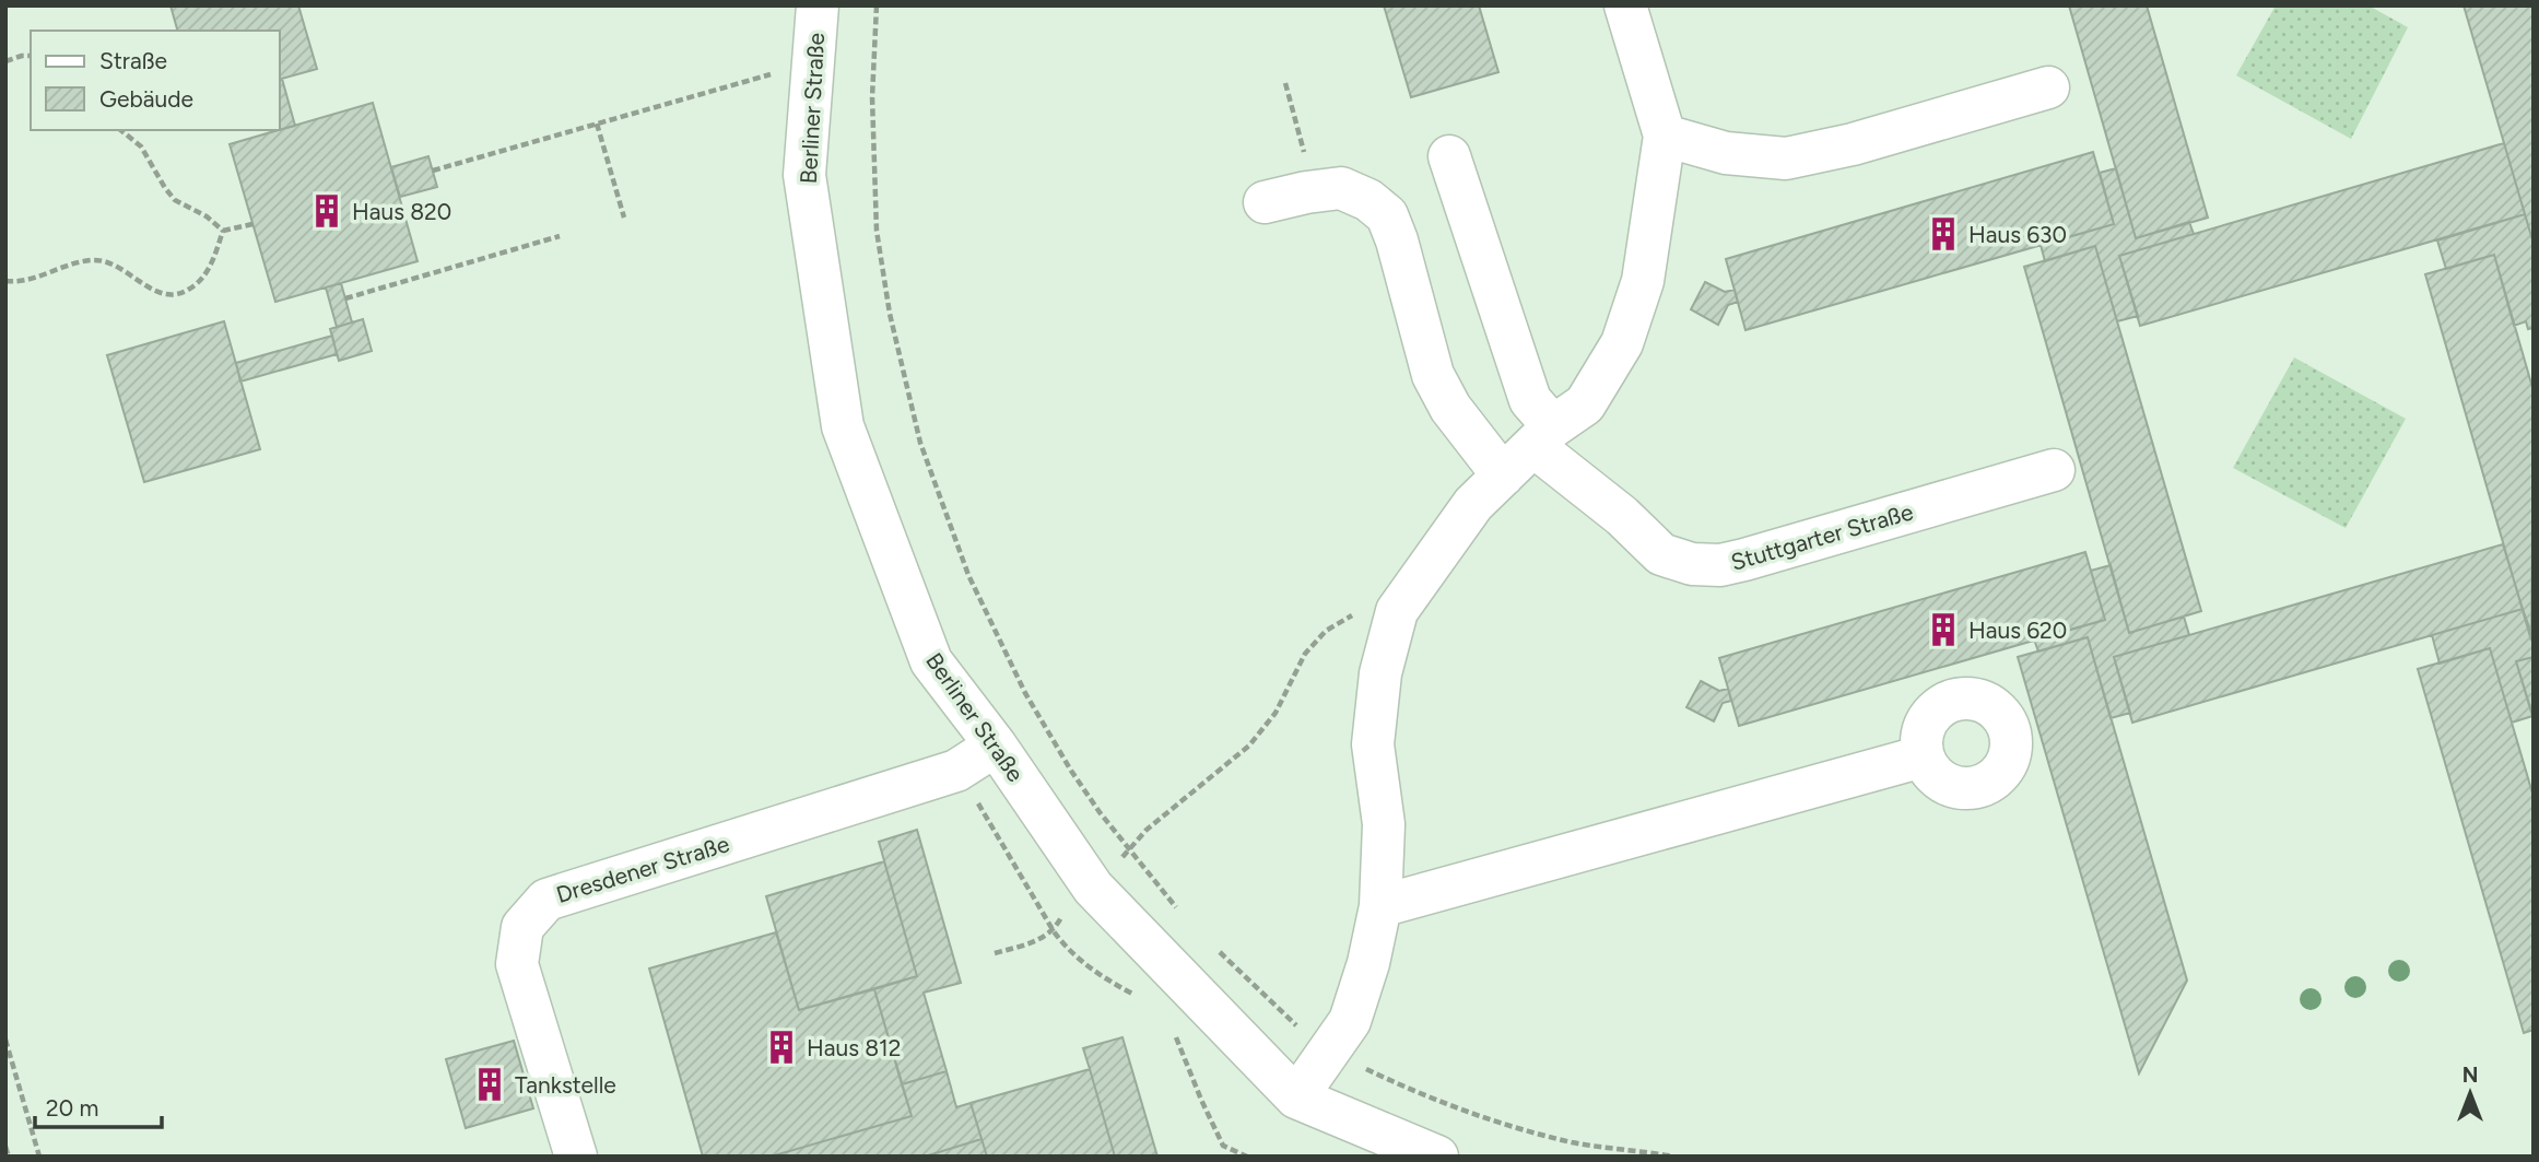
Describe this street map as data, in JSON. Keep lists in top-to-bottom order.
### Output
{
  "streets": {
    "lane": ["Berliner Straße", "Stuttgarter Straße", "Dresdener Straße"]
  },
  "crossings": [
    ["Berliner Straße", "Dresdener Straße"]
  ],
  "places": {
    "building": [
      "Haus 820",
      "Haus 630",
      "Haus 620",
      "Haus 812",
      "Tankstelle"
    ]
  },
  "legend": ["Straße", "Gebäude"],
  "scale_bar": "20 m",
  "north": "top"
}
